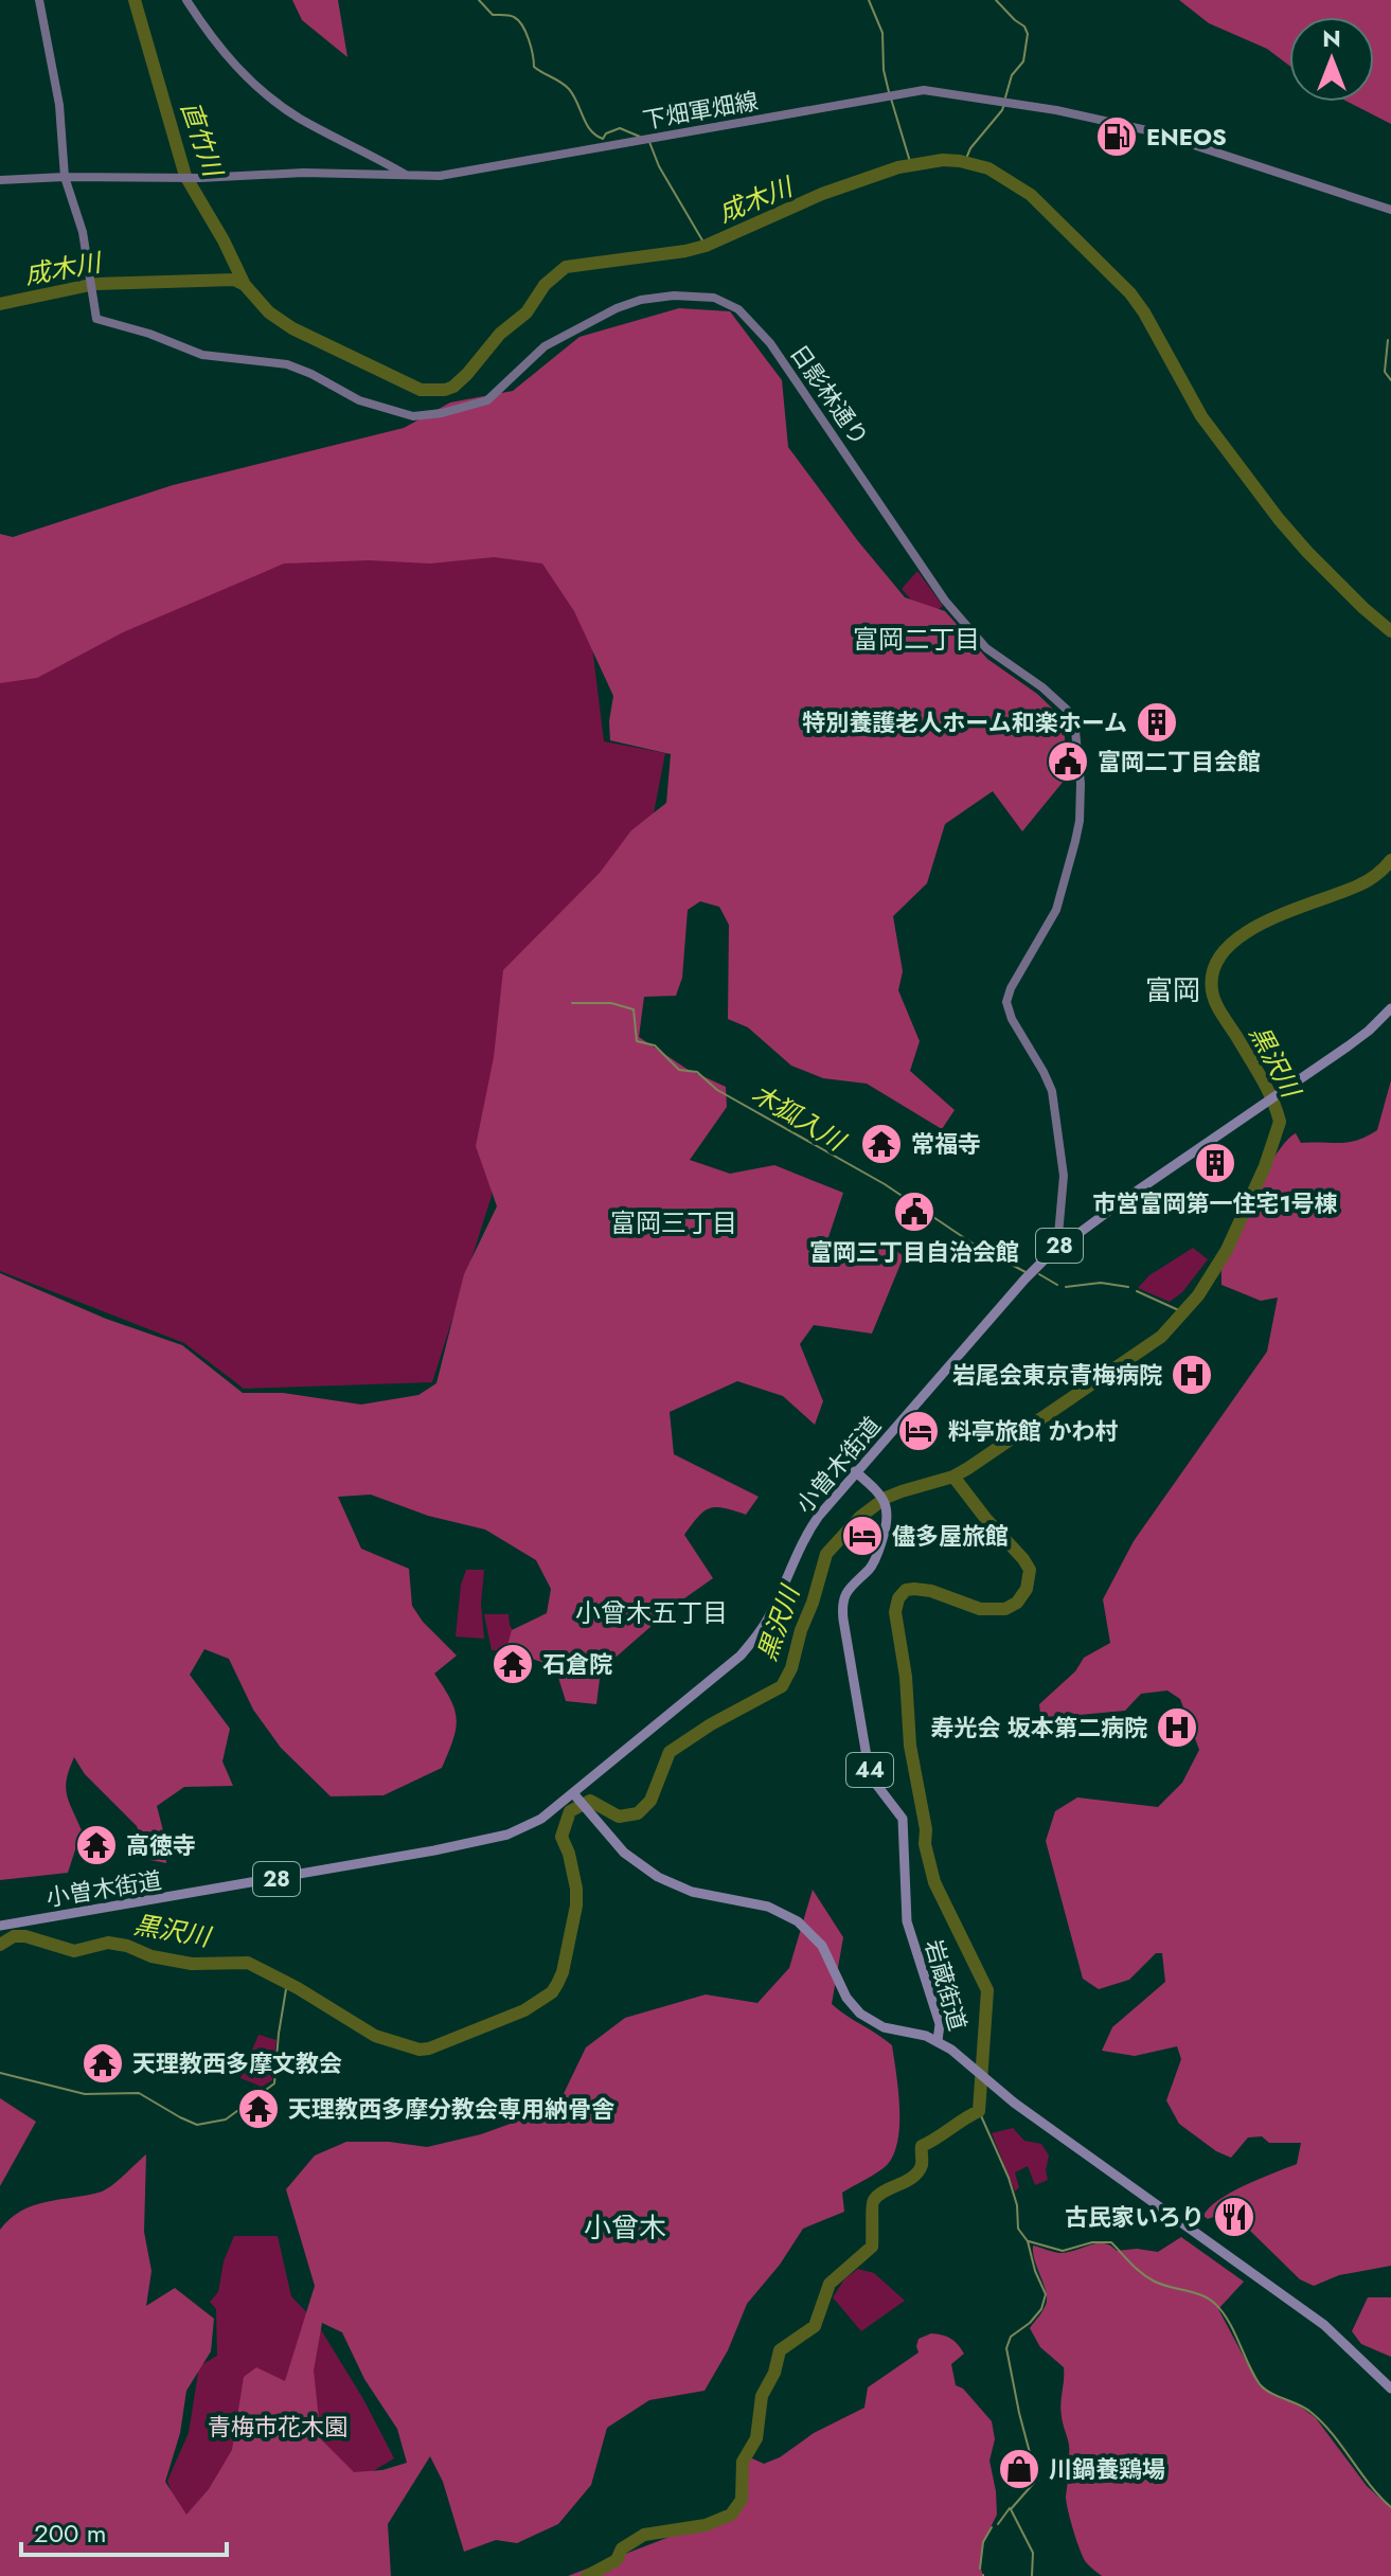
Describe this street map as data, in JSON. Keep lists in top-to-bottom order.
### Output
{
  "streets": {
    "main road": [
      "28",
      "小曽木街道",
      "44",
      "岩蔵街道"
    ],
    "street": ["下畑軍畑線", "日影林通り"]
  },
  "crossings": [
    ["下畑軍畑線", "日影林通り"],
    ["日影林通り", "小曽木街道"],
    ["小曽木街道", "岩蔵街道"]
  ],
  "districts": [
    "富岡二丁目",
    "富岡",
    "富岡三丁目",
    "小曾木五丁目",
    "小曾木"
  ],
  "water": [
    "直竹川",
    "成木川",
    "黒沢川",
    "木狐入川"
  ],
  "parks": ["青梅市花木園"],
  "places": {
    "fuel station": ["ENEOS"],
    "building": ["特別養護老人ホーム和楽ホーム", "市営富岡第一住宅1号棟"],
    "public building": ["富岡二丁目会館", "富岡三丁目自治会館"],
    "temple": [
      "常福寺",
      "石倉院",
      "高徳寺",
      "天理教西多摩文教会",
      "天理教西多摩分教会専用納骨舎"
    ],
    "hospital": ["岩尾会東京青梅病院", "寿光会 坂本第二病院"],
    "hotel": ["料亭旅館 かわ村", "儘多屋旅館"],
    "restaurant": ["古民家いろり"],
    "shop": ["川鍋養鶏場"]
  },
  "scale_bar": "200 m",
  "north": "top"
}
